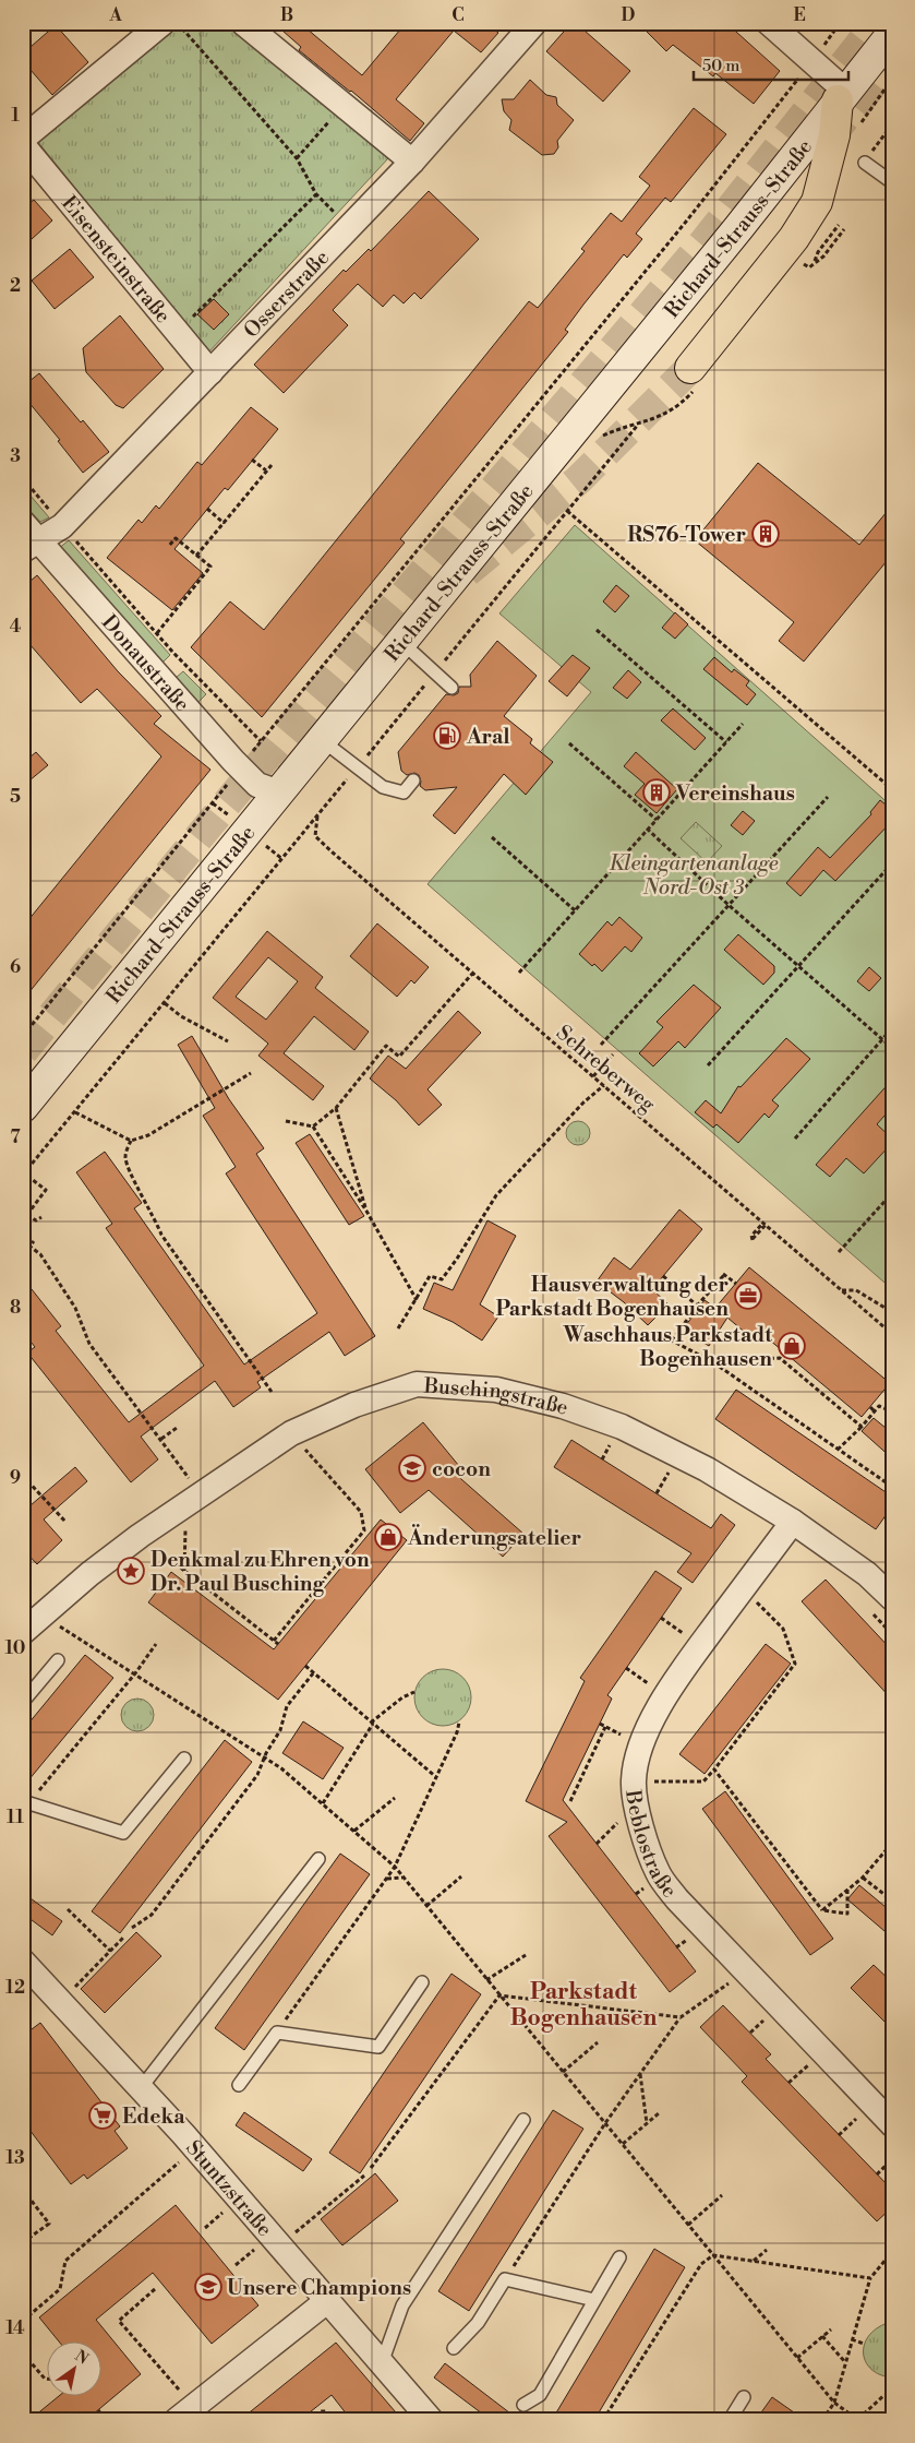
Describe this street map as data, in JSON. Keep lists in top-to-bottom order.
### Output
{
  "streets": {
    "main road": ["Richard-Strauss-Straße"],
    "street": [
      "Eisensteinstraße",
      "Osserstraße",
      "Donaustraße",
      "Buschingstraße",
      "Beblostraße",
      "Stuntzstraße"
    ],
    "path": ["Schreberweg"]
  },
  "crossings": [
    ["Richard-Strauss-Straße", "Donaustraße"],
    ["Eisensteinstraße", "Osserstraße"],
    ["Osserstraße", "Donaustraße"],
    ["Buschingstraße", "Beblostraße"]
  ],
  "districts": ["Parkstadt Bogenhausen"],
  "parks": ["Kleingartenanlage Nord-Ost 3"],
  "places": {
    "building": ["RS76-Tower", "Vereinshaus"],
    "fuel station": ["Aral"],
    "office": ["Hausverwaltung der Parkstadt Bogenhausen"],
    "shop": ["Waschhaus Parkstadt Bogenhausen", "Änderungsatelier"],
    "school or university": ["cocon", "Unsere Champions"],
    "place": ["Denkmal zu Ehren von Dr. Paul Busching"],
    "supermarket": ["Edeka"]
  },
  "scale_bar": "50 m",
  "north": "top right",
  "grid": {
    "columns": [
      "A",
      "B",
      "C",
      "D",
      "E"
    ],
    "rows": [
      "1",
      "2",
      "3",
      "4",
      "5",
      "6",
      "7",
      "8",
      "9",
      "10",
      "11",
      "12",
      "13",
      "14"
    ]
  }
}
